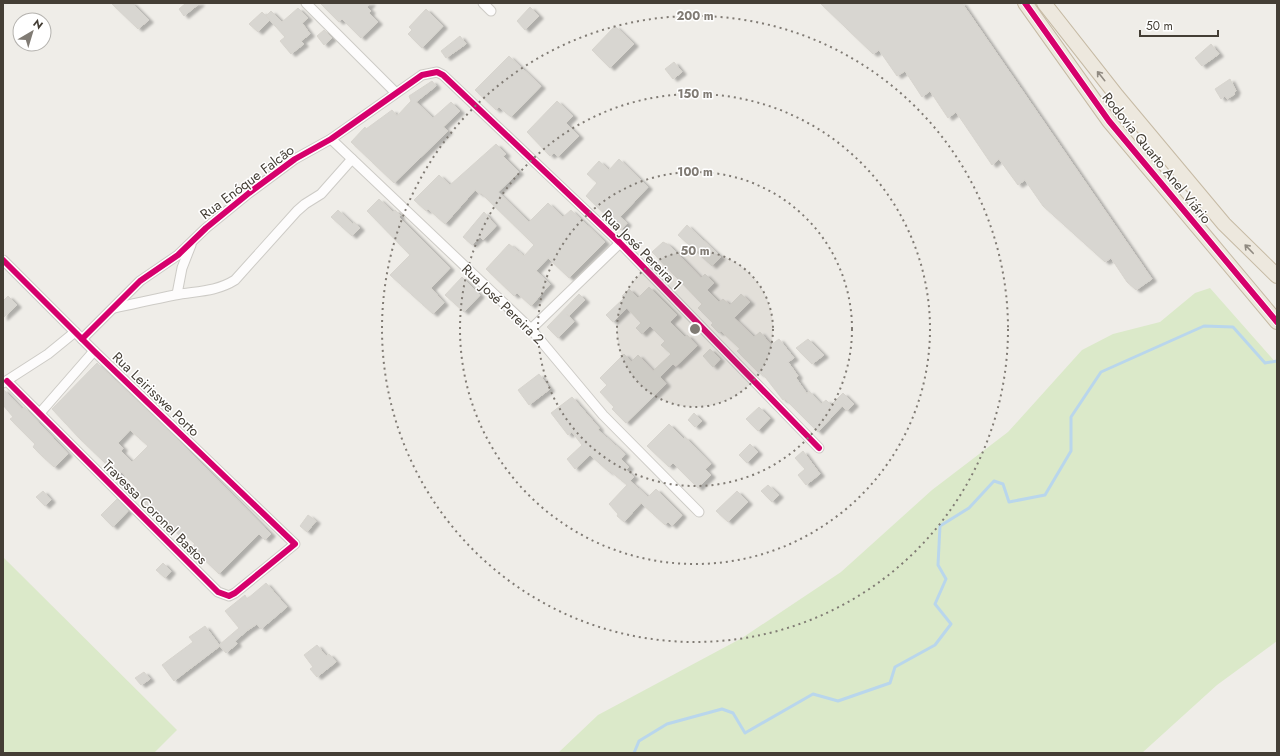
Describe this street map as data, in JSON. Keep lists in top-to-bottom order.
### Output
{
  "streets": {
    "highway": ["Rodovia Quarto Anel Viário"],
    "street": [
      "Rua Enóque Falcão",
      "Rua José Pereira 1",
      "Rua José Pereira 2",
      "Rua Leirisswe Porto",
      "Travessa Coronel Bastos"
    ]
  },
  "crossings": [
    ["Rua Enóque Falcão", "Rua José Pereira 1"],
    ["Rua Enóque Falcão", "Rua José Pereira 2"],
    ["Rua Enóque Falcão", "Rua Leirisswe Porto"],
    ["Rua Enóque Falcão", "Travessa Coronel Bastos"],
    ["Rua Leirisswe Porto", "Travessa Coronel Bastos"]
  ],
  "scale_bar": "50 m",
  "north": "top right",
  "rings": [
    "200 m",
    "150 m",
    "100 m",
    "50 m"
  ]
}
